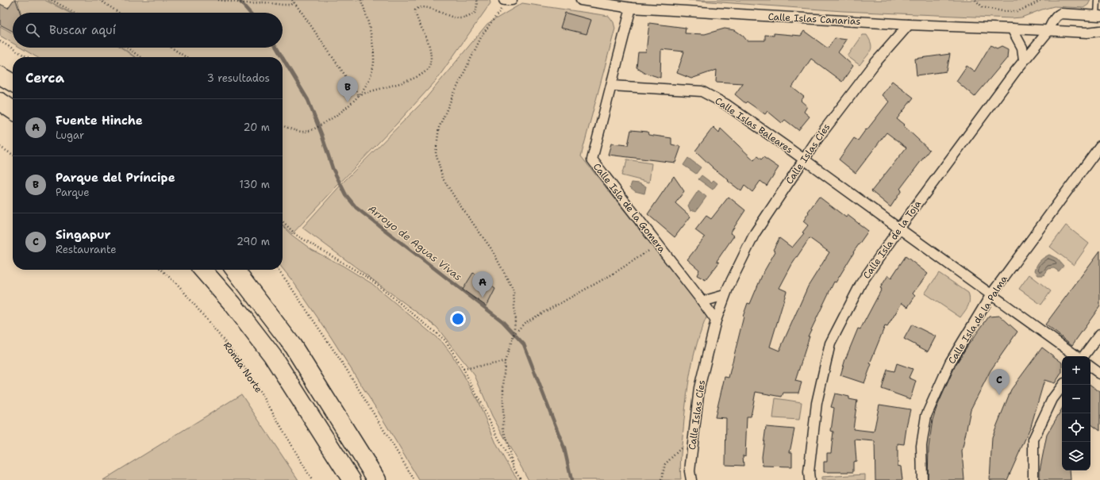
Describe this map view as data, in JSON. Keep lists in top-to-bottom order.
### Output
{
  "streets": {
    "street": [
      "Calle Islas Canarias",
      "Calle Islas Baleares",
      "Calle Islas Cíes",
      "Calle Isla de la Gomera",
      "Calle Isla de la Toja",
      "Calle Isla de la Palma"
    ],
    "path": ["Ronda Norte"]
  },
  "crossings": [
    ["Calle Islas Canarias", "Calle Islas Cíes"],
    ["Calle Islas Canarias", "Calle Isla de la Gomera"],
    ["Calle Islas Canarias", "Calle Isla de la Toja"],
    ["Calle Islas Baleares", "Calle Islas Cíes"],
    ["Calle Islas Baleares", "Calle Isla de la Gomera"],
    ["Calle Islas Baleares", "Calle Isla de la Toja"],
    ["Calle Islas Baleares", "Calle Isla de la Palma"],
    ["Calle Islas Cíes", "Calle Isla de la Gomera"]
  ],
  "water": ["Arroyo de Aguas Vivas"],
  "page": {
    "search": "Buscar aquí",
    "heading": ["Cerca", "3 resultados"],
    "pins": ["B", "A", "C"],
    "list": [
      {
        "mark": "A",
        "name": "Fuente Hinche",
        "note": "Lugar",
        "value": "20 m"
      },
      {
        "mark": "B",
        "name": "Parque del Príncipe",
        "note": "Parque",
        "value": "130 m"
      },
      {
        "mark": "C",
        "name": "Singapur",
        "note": "Restaurante",
        "value": "290 m"
      }
    ],
    "map_buttons": ["+", "−"]
  }
}
